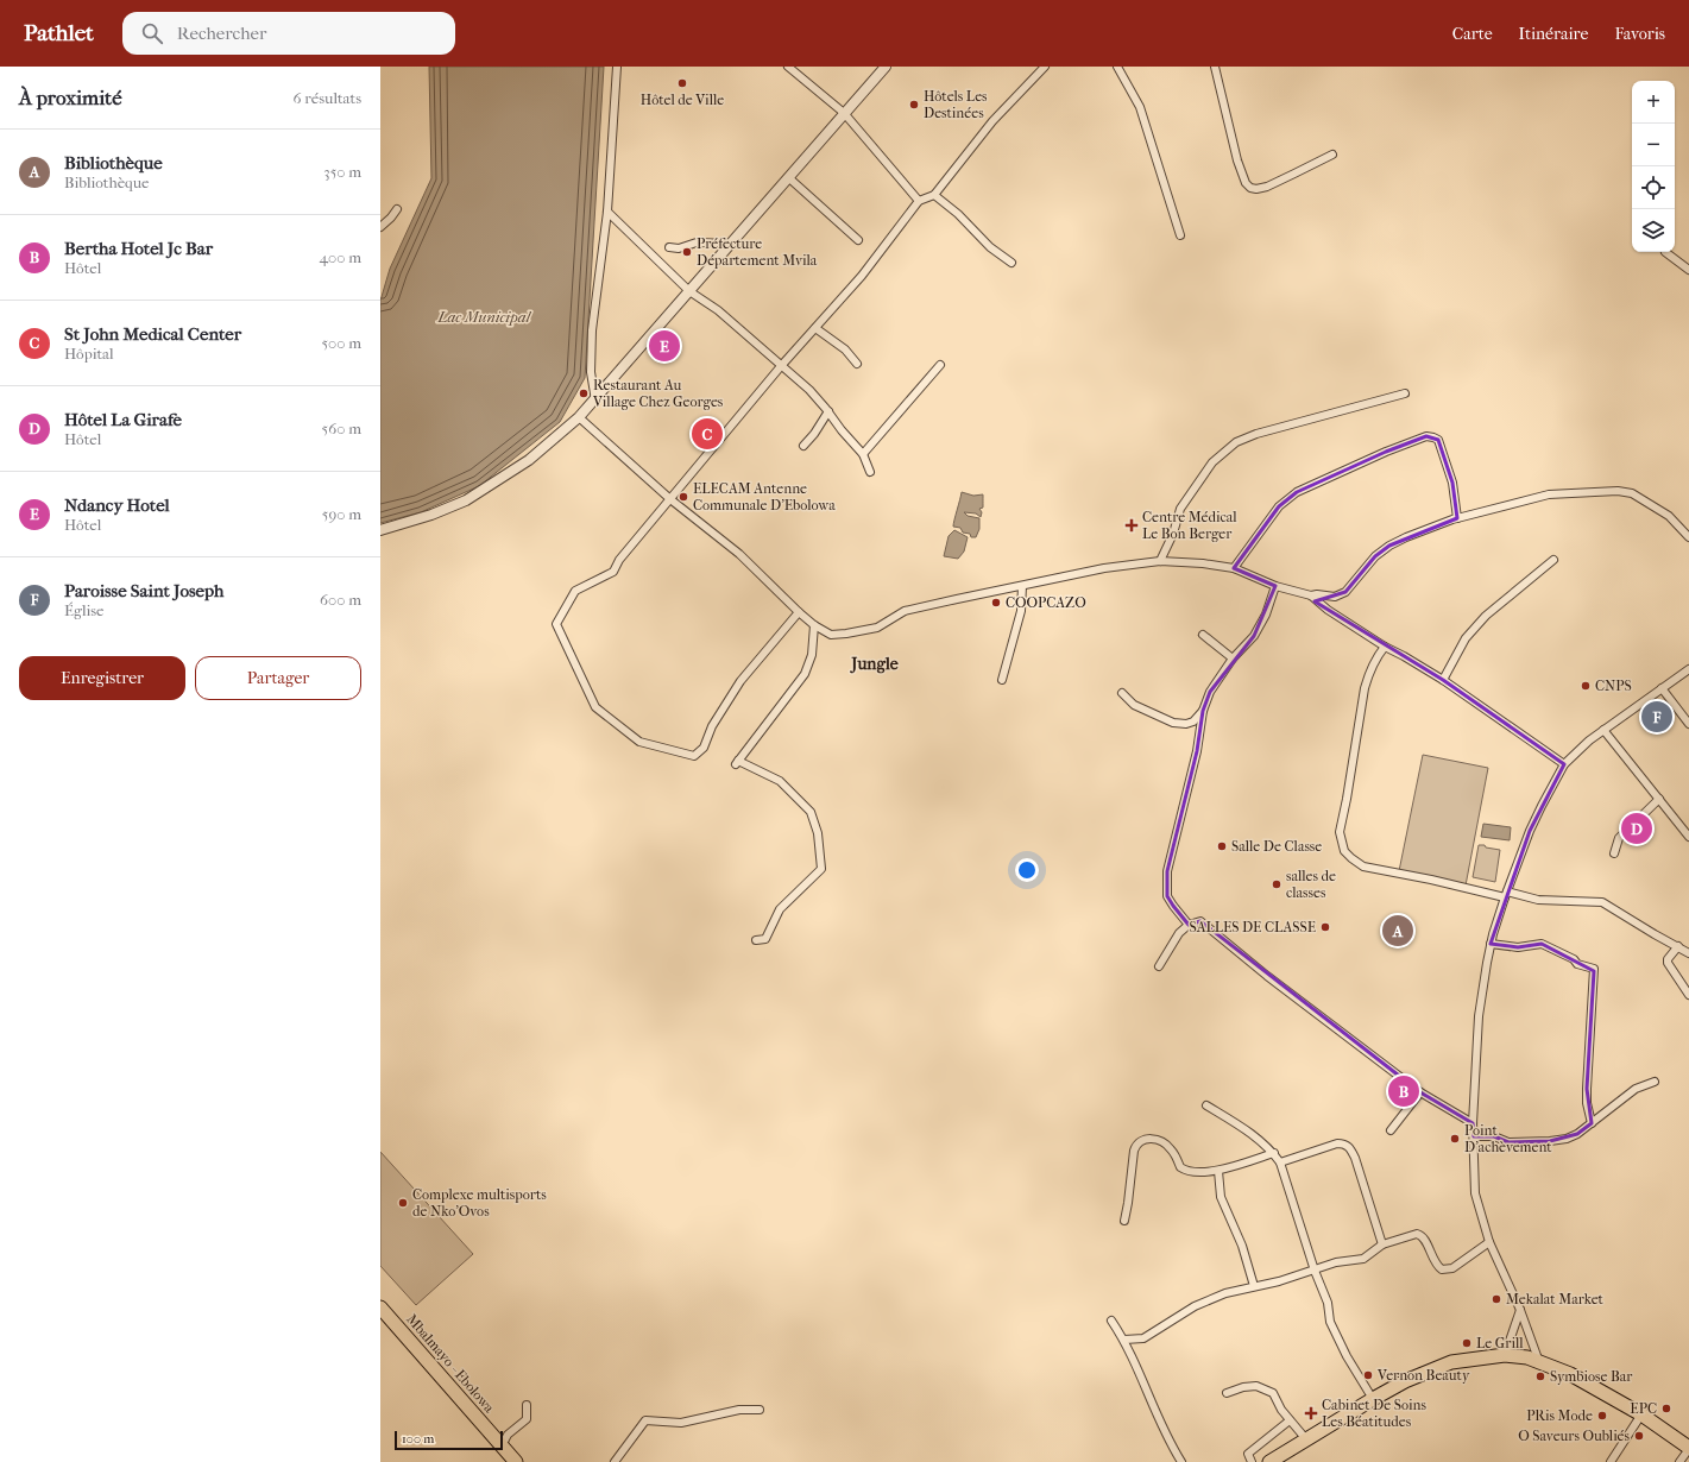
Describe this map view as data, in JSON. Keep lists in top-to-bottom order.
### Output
{
  "streets": {
    "highway": ["Mbalmayo - Ebolowa"]
  },
  "districts": ["Jungle"],
  "water": ["Lac Municipal"],
  "places": {
    "other": [
      "Hôtel de Ville",
      "Hôtels Les Destinées",
      "Préfecture Département Mvila",
      "Restaurant Au Village Chez Georges",
      "ELECAM Antenne Communale D’Ebolowa",
      "COOPCAZO",
      "CNPS",
      "Salle De Classe",
      "salles de classes",
      "SALLES DE CLASSE",
      "Point D’achèvement",
      "Complexe multisports de Nko'Ovos",
      "Mekalat Market",
      "Le Grill",
      "Vernon Beauty",
      "Symbiose Bar",
      "EPC",
      "PRis Mode",
      "O Saveurs Oubliés"
    ],
    "health": ["Centre Médical Le Bon Berger", "Cabinet De Soins Les Béatitudes"]
  },
  "scale_bar": "100 m",
  "page": {
    "header": "Pathlet",
    "search": "Rechercher",
    "nav": ["Carte", "Itinéraire", "Favoris"],
    "heading": ["À proximité", "6 résultats"],
    "map_buttons": ["+", "−"],
    "list": [
      {
        "mark": "A",
        "name": "Bibliothèque",
        "note": "Bibliothèque",
        "value": "350 m"
      },
      {
        "mark": "B",
        "name": "Bertha Hotel Jc Bar",
        "note": "Hôtel",
        "value": "400 m"
      },
      {
        "mark": "C",
        "name": "St John Medical Center",
        "note": "Hôpital",
        "value": "500 m"
      },
      {
        "mark": "D",
        "name": "Hôtel La Girafe",
        "note": "Hôtel",
        "value": "560 m"
      },
      {
        "mark": "E",
        "name": "Ndancy Hotel",
        "note": "Hôtel",
        "value": "590 m"
      },
      {
        "mark": "F",
        "name": "Paroisse Saint Joseph",
        "note": "Église",
        "value": "600 m"
      }
    ],
    "pins": [
      "E",
      "C",
      "F",
      "D",
      "A",
      "B"
    ],
    "buttons": ["Enregistrer", "Partager"],
    "scale": "100 m"
  }
}
